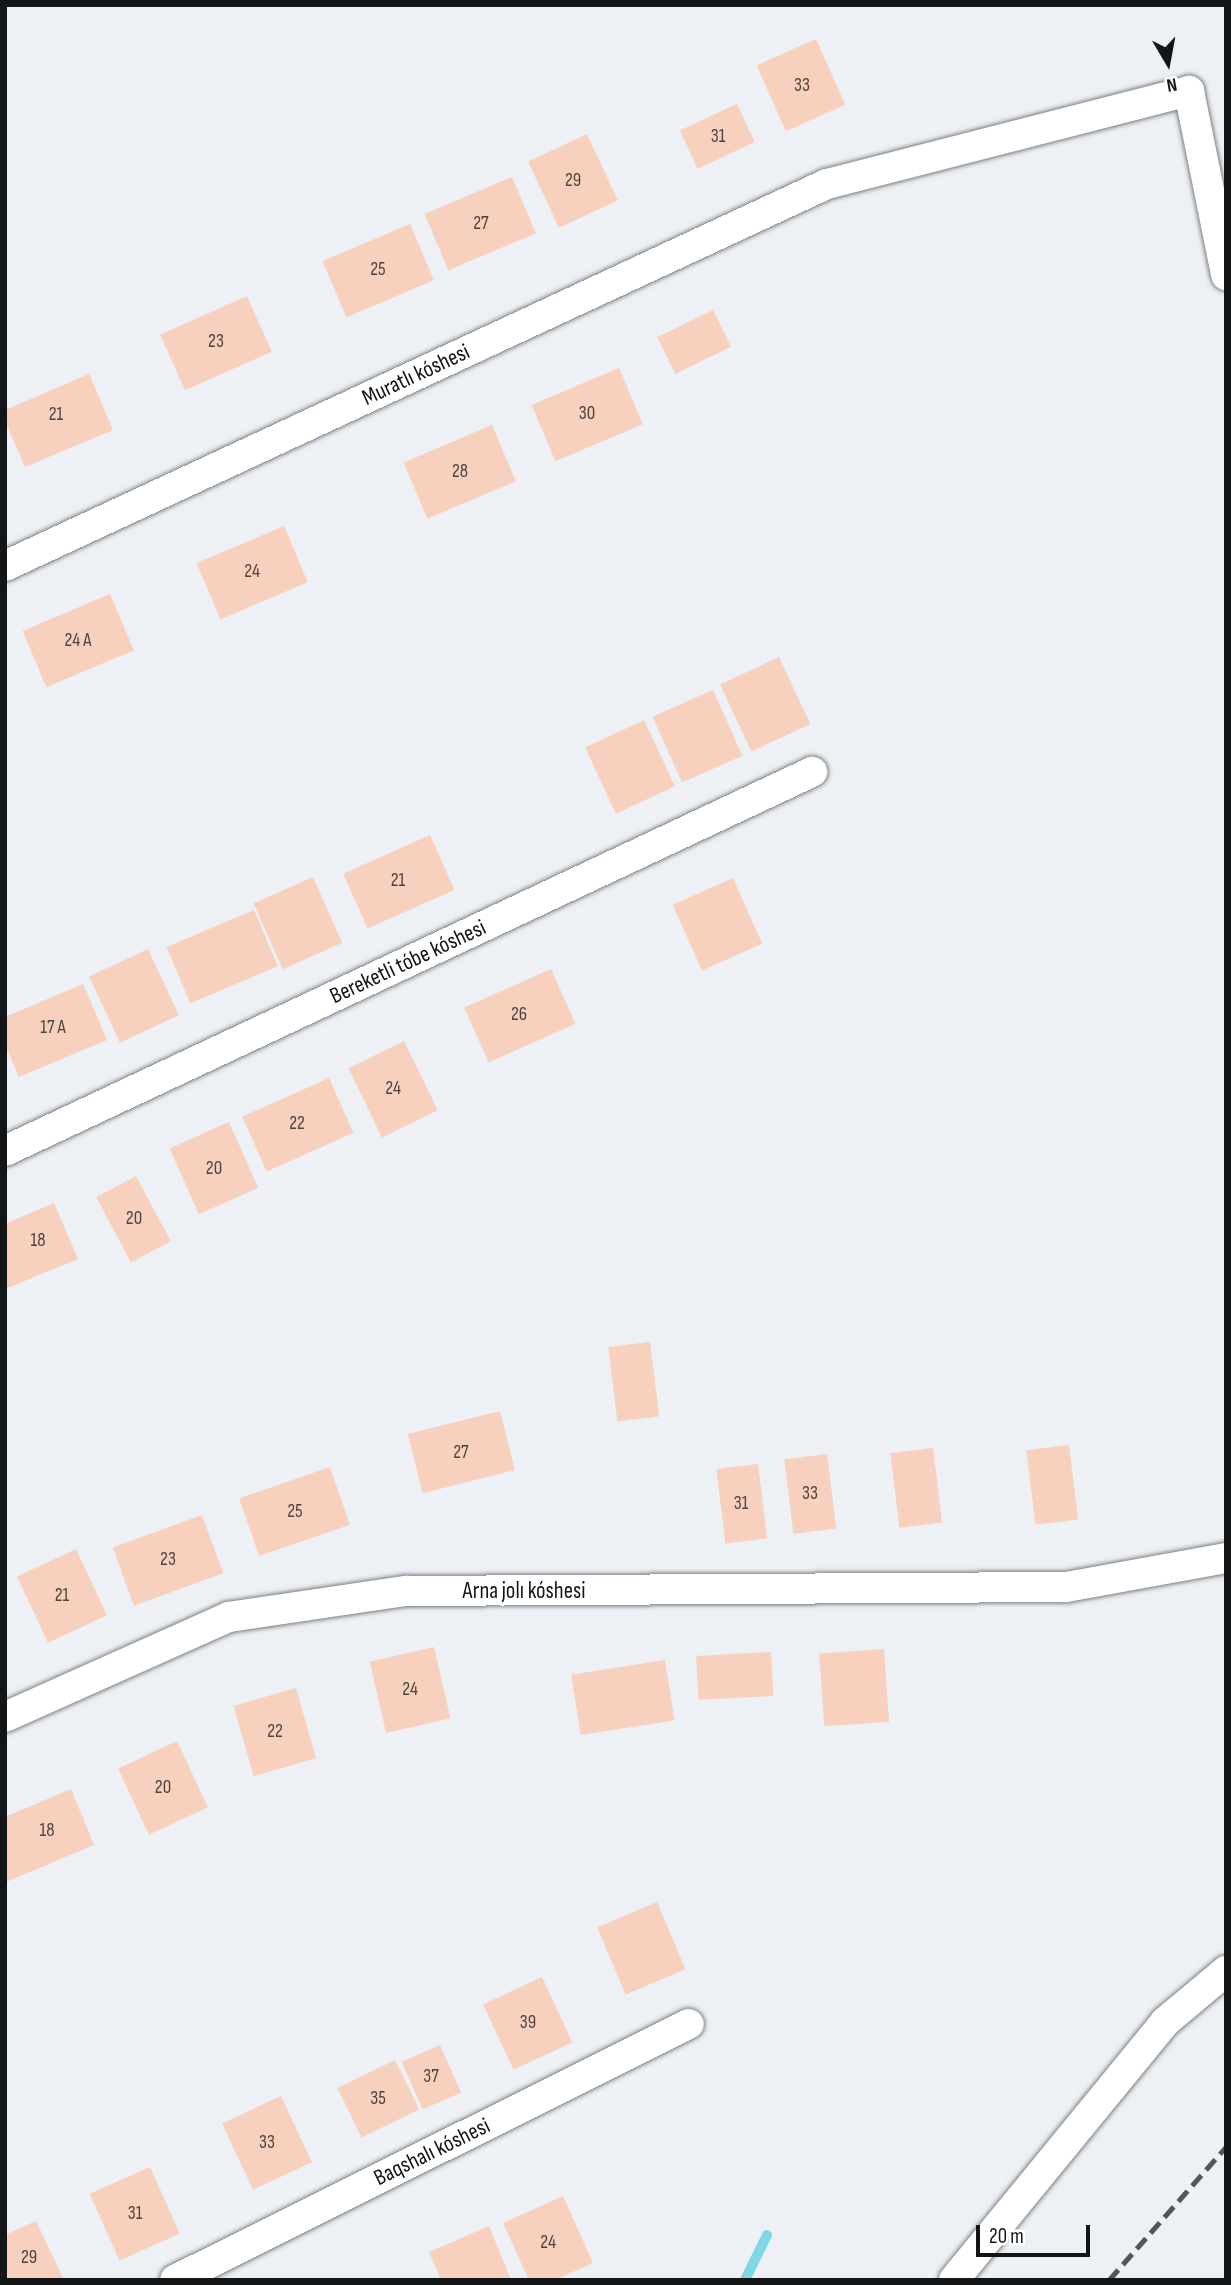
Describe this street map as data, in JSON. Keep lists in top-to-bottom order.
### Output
{
  "streets": {
    "street": [
      "Muratlı kóshesi",
      "Bereketli tóbe kóshesi",
      "Arna jolı kóshesi",
      "Baqshalı kóshesi"
    ]
  },
  "house_numbers": [
    "33",
    "31",
    "29",
    "27",
    "25",
    "23",
    "30",
    "21",
    "28",
    "24",
    "24 А",
    "21",
    "26",
    "17 А",
    "24",
    "22",
    "20",
    "20",
    "18",
    "27",
    "33",
    "31",
    "25",
    "23",
    "21",
    "24",
    "22",
    "20",
    "18",
    "39",
    "37",
    "35",
    "33",
    "31",
    "24",
    "29"
  ],
  "scale_bar": "20 m",
  "north": "bottom"
}
